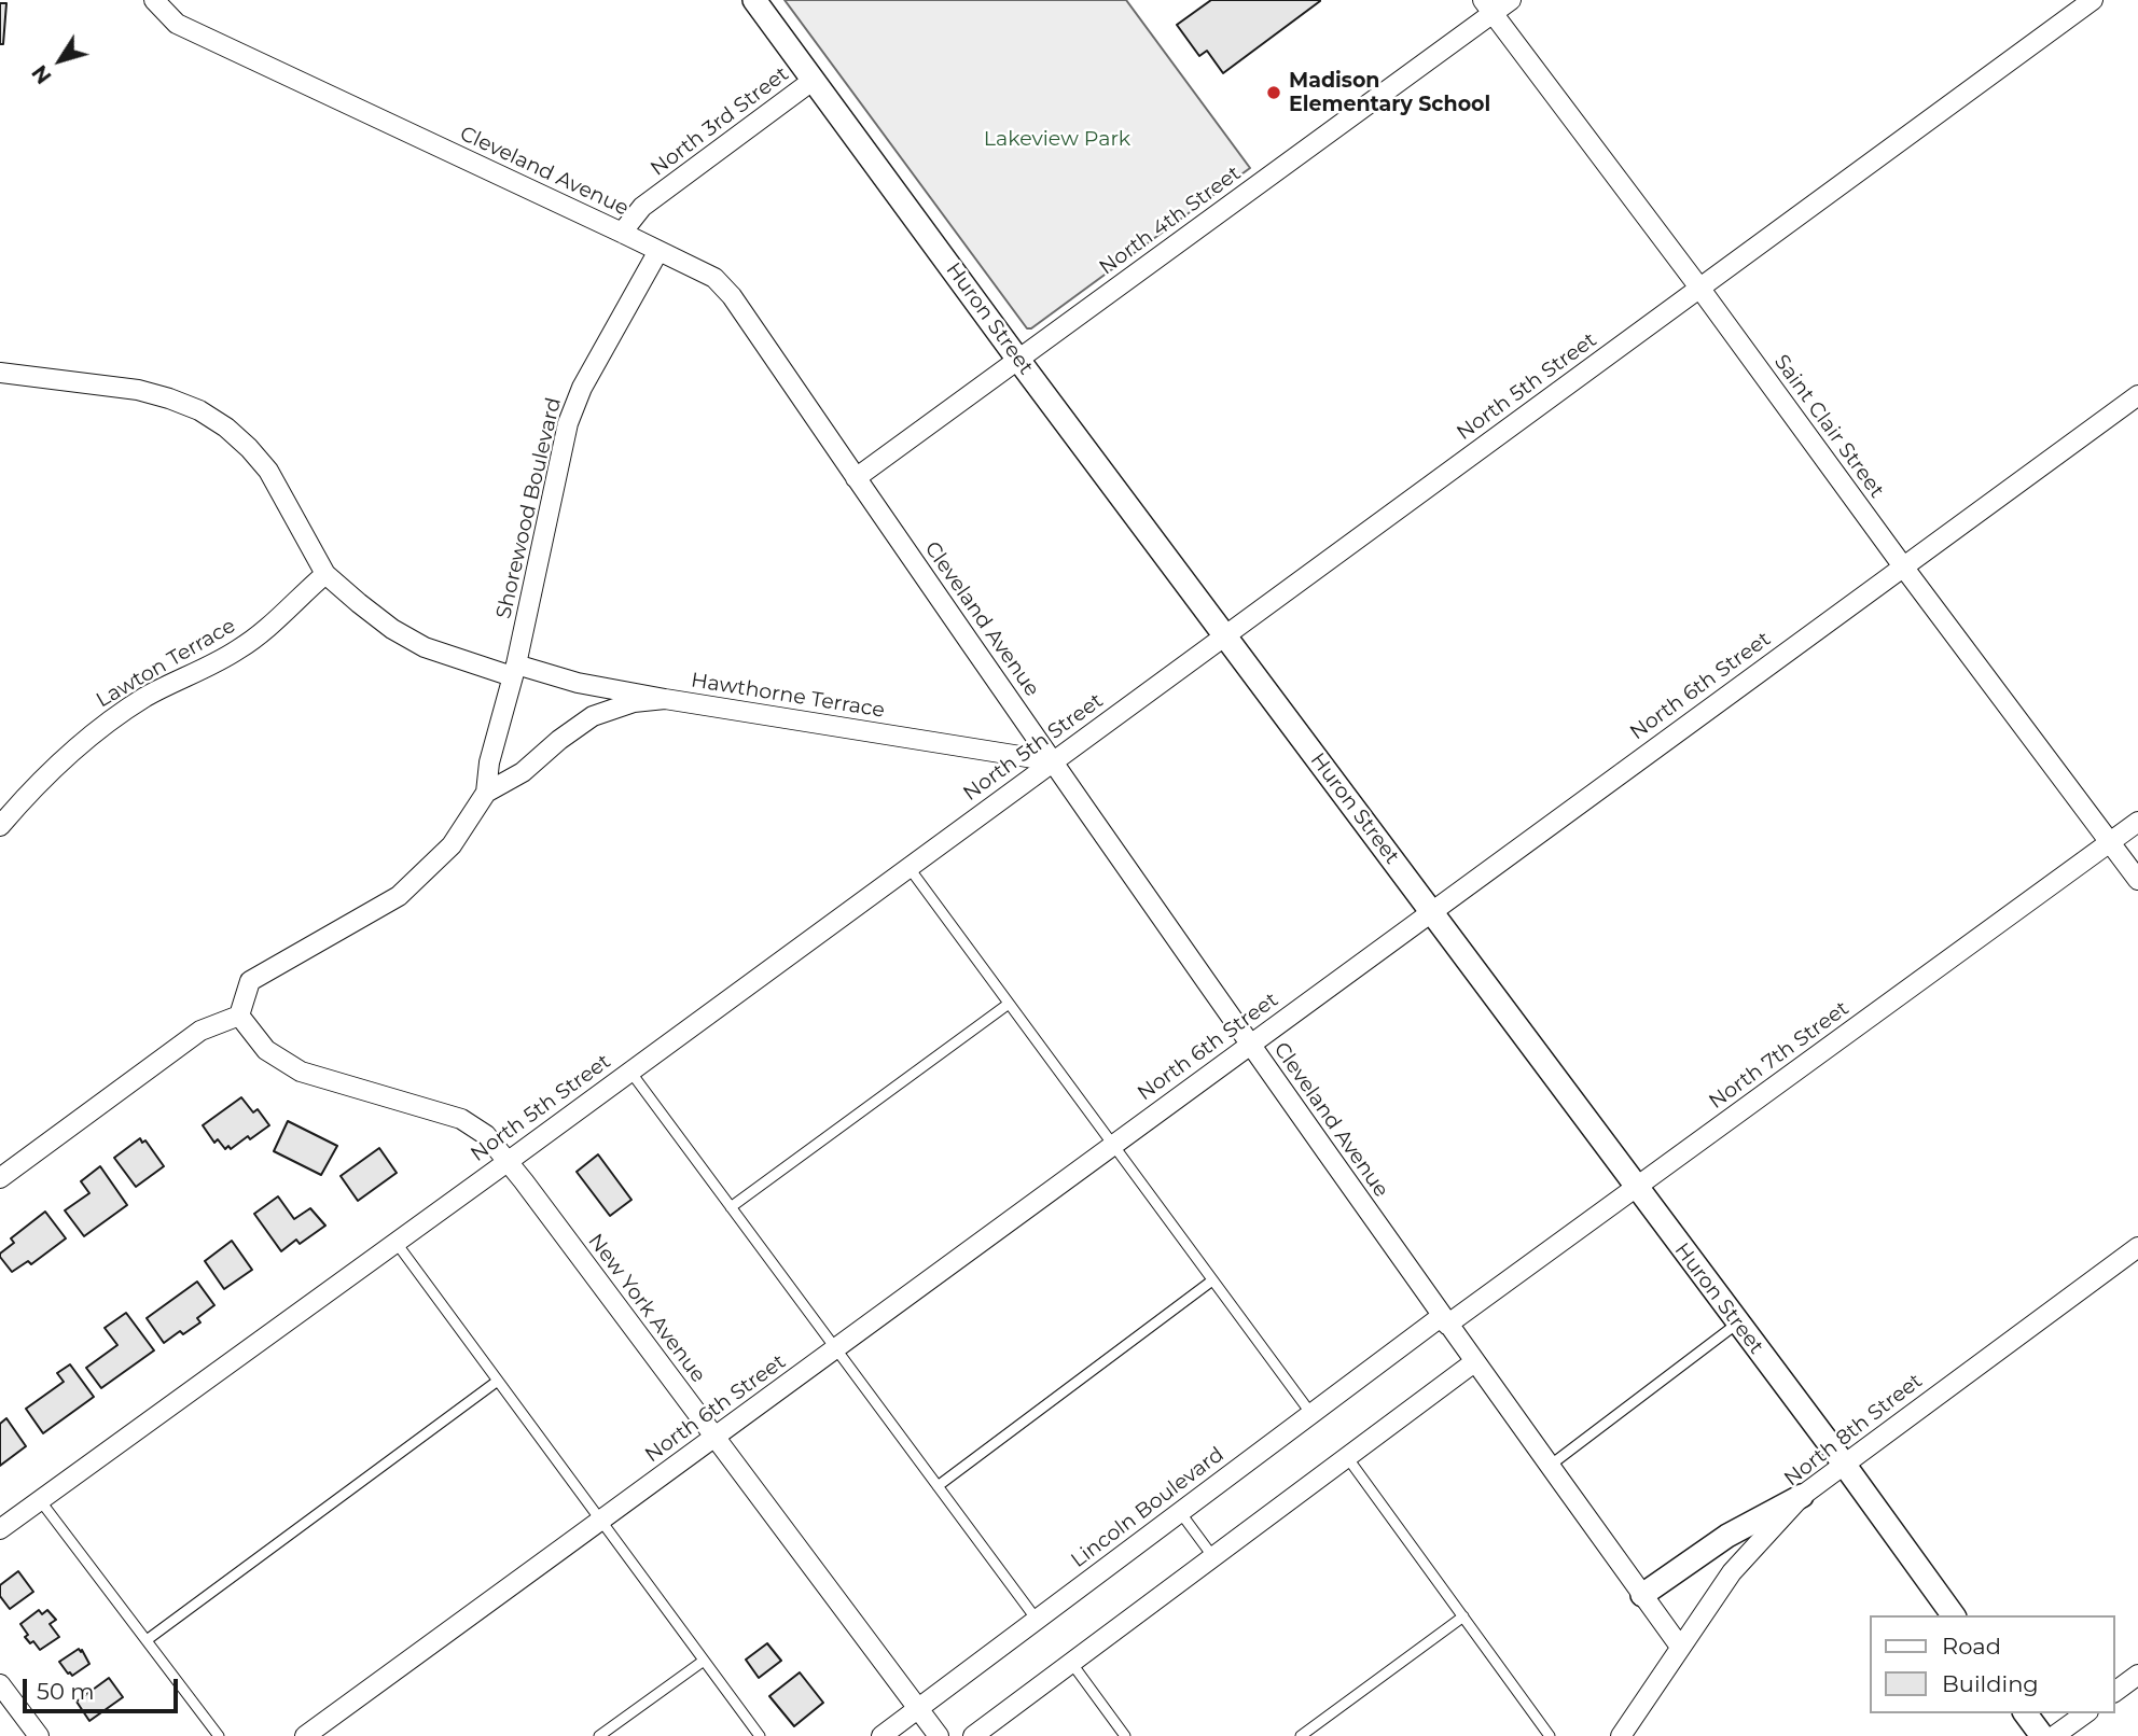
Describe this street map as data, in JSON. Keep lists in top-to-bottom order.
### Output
{
  "streets": {
    "street": [
      "North 3rd Street",
      "Cleveland Avenue",
      "North 4th Street",
      "Huron Street",
      "North 5th Street",
      "Saint Clair Street",
      "Shorewood Boulevard",
      "Lawton Terrace",
      "North 6th Street",
      "Hawthorne Terrace",
      "North 7th Street",
      "New York Avenue",
      "North 8th Street",
      "Lincoln Boulevard"
    ]
  },
  "crossings": [
    ["North 3rd Street", "Cleveland Avenue"],
    ["North 3rd Street", "Huron Street"],
    ["Cleveland Avenue", "North 4th Street"],
    ["Cleveland Avenue", "North 5th Street"],
    ["Cleveland Avenue", "Shorewood Boulevard"],
    ["Cleveland Avenue", "North 6th Street"],
    ["Cleveland Avenue", "Hawthorne Terrace"],
    ["Cleveland Avenue", "North 7th Street"],
    ["Cleveland Avenue", "North 8th Street"],
    ["Cleveland Avenue", "Lincoln Boulevard"],
    ["North 4th Street", "Huron Street"],
    ["North 4th Street", "Saint Clair Street"],
    ["Huron Street", "North 5th Street"],
    ["Huron Street", "North 6th Street"],
    ["Huron Street", "North 7th Street"],
    ["Huron Street", "North 8th Street"],
    ["North 5th Street", "Saint Clair Street"],
    ["North 5th Street", "Hawthorne Terrace"],
    ["North 5th Street", "New York Avenue"],
    ["Saint Clair Street", "North 6th Street"],
    ["Saint Clair Street", "North 7th Street"],
    ["Shorewood Boulevard", "Hawthorne Terrace"],
    ["Shorewood Boulevard", "New York Avenue"],
    ["Lawton Terrace", "Hawthorne Terrace"],
    ["North 6th Street", "New York Avenue"],
    ["North 7th Street", "Lincoln Boulevard"],
    ["New York Avenue", "Lincoln Boulevard"]
  ],
  "parks": ["Lakeview Park"],
  "places": ["Madison Elementary School"],
  "legend": ["Road", "Building"],
  "scale_bar": "50 m",
  "north": "bottom left"
}
